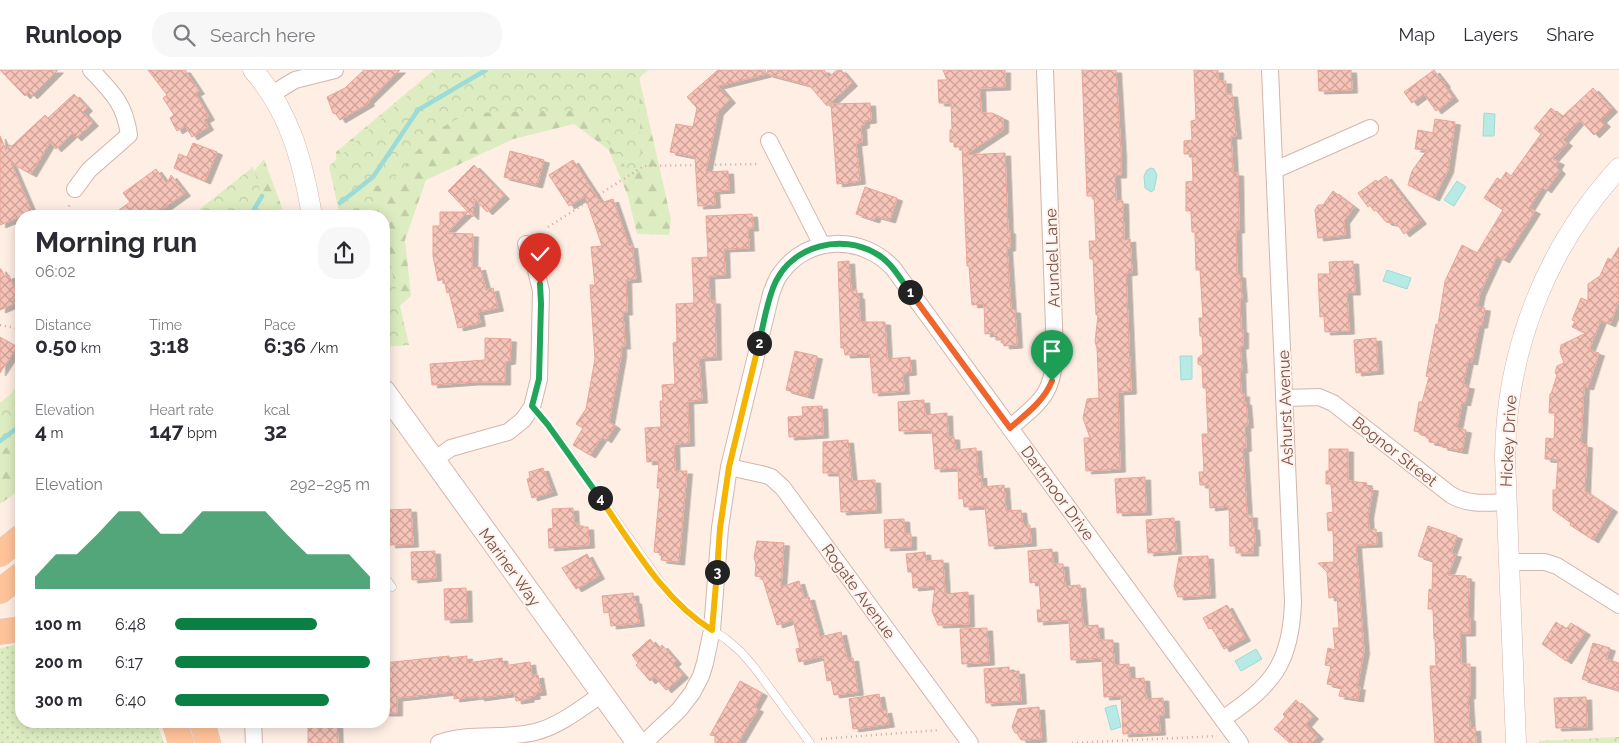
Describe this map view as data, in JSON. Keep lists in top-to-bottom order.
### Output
{
  "streets": {
    "main road": ["Mariner Way"],
    "street": [
      "Arundel Lane",
      "Ashurst Avenue",
      "Hickey Drive",
      "Bognor Street",
      "Dartmoor Drive",
      "Rogate Avenue"
    ]
  },
  "crossings": [
    ["Arundel Lane", "Dartmoor Drive"],
    ["Ashurst Avenue", "Bognor Street"],
    ["Ashurst Avenue", "Dartmoor Drive"],
    ["Hickey Drive", "Bognor Street"],
    ["Dartmoor Drive", "Rogate Avenue"]
  ],
  "page": {
    "header": "Runloop",
    "search": "Search here",
    "nav": ["Map", "Layers", "Share"],
    "heading": ["Morning run", "06:02"],
    "pins": [
      "1",
      "2",
      "4",
      "3"
    ],
    "stats": [
      ["Distance", "0.50 km"],
      ["Time", "3:18"],
      ["Pace", "6:36 /km"],
      ["Elevation", "4 m"],
      ["Heart rate", "147 bpm"],
      ["kcal", "32"]
    ],
    "chart": ["Elevation", "292–295 m"],
    "list": [
      {
        "name": "100 m",
        "note": "6:48"
      },
      {
        "name": "200 m",
        "note": "6:17"
      },
      {
        "name": "300 m",
        "note": "6:40"
      }
    ]
  }
}
